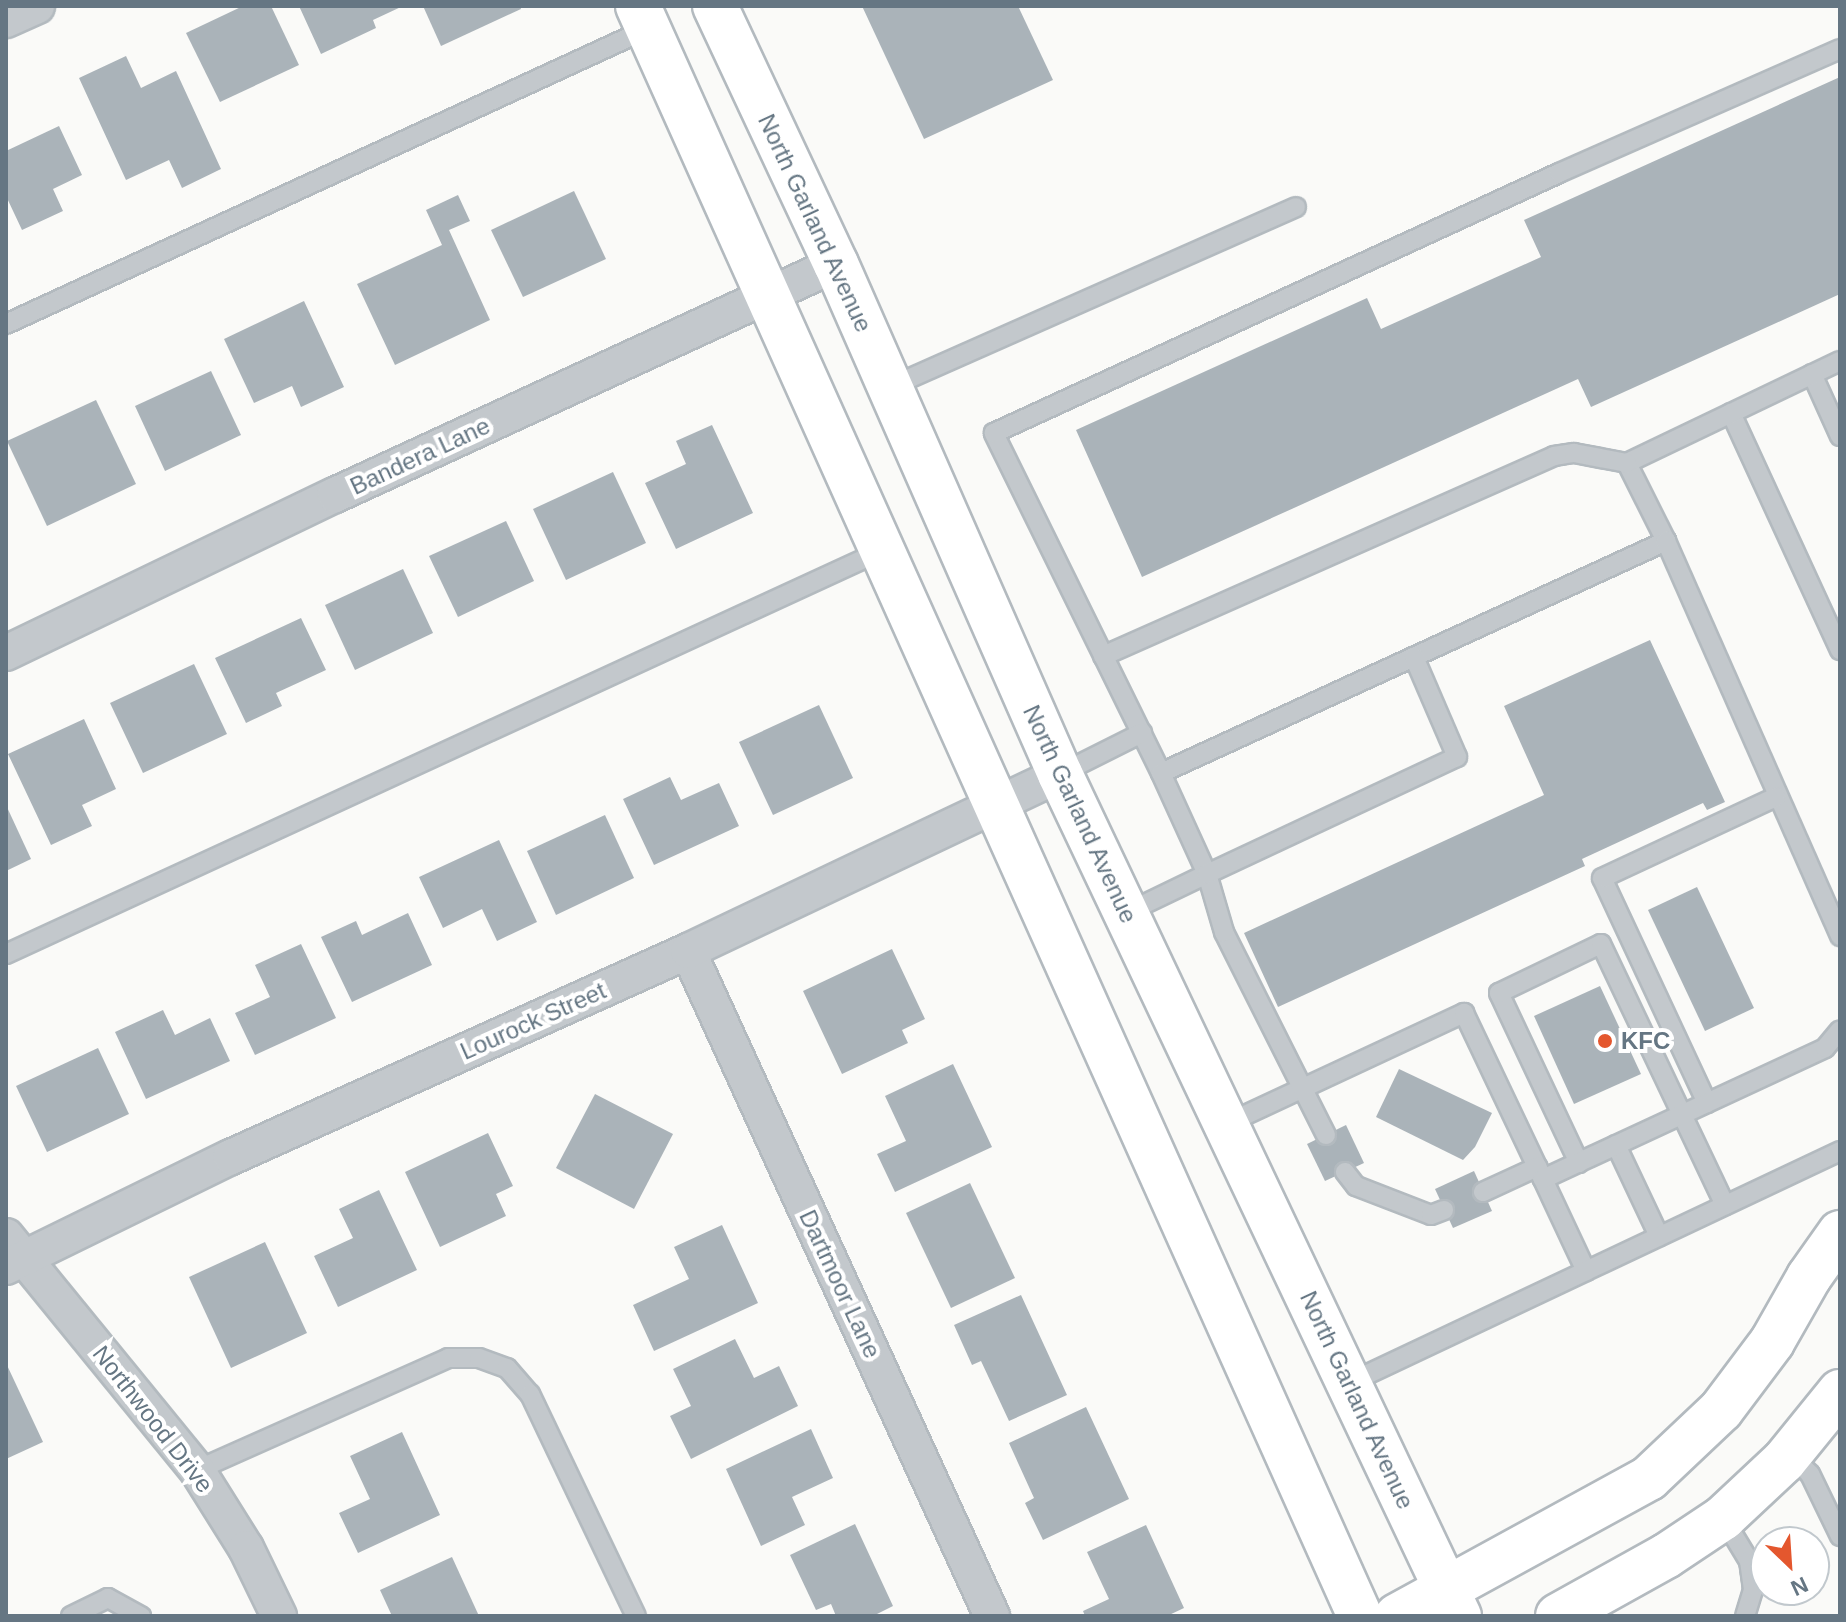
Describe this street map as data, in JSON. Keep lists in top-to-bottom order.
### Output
{
  "streets": {
    "main road": ["North Garland Avenue"],
    "street": [
      "Bandera Lane",
      "Lourock Street",
      "Dartmoor Lane",
      "Northwood Drive"
    ]
  },
  "crossings": [
    ["North Garland Avenue", "Bandera Lane"],
    ["North Garland Avenue", "Lourock Street"],
    ["Lourock Street", "Dartmoor Lane"],
    ["Lourock Street", "Northwood Drive"]
  ],
  "places": ["KFC"],
  "north": "bottom right"
}
